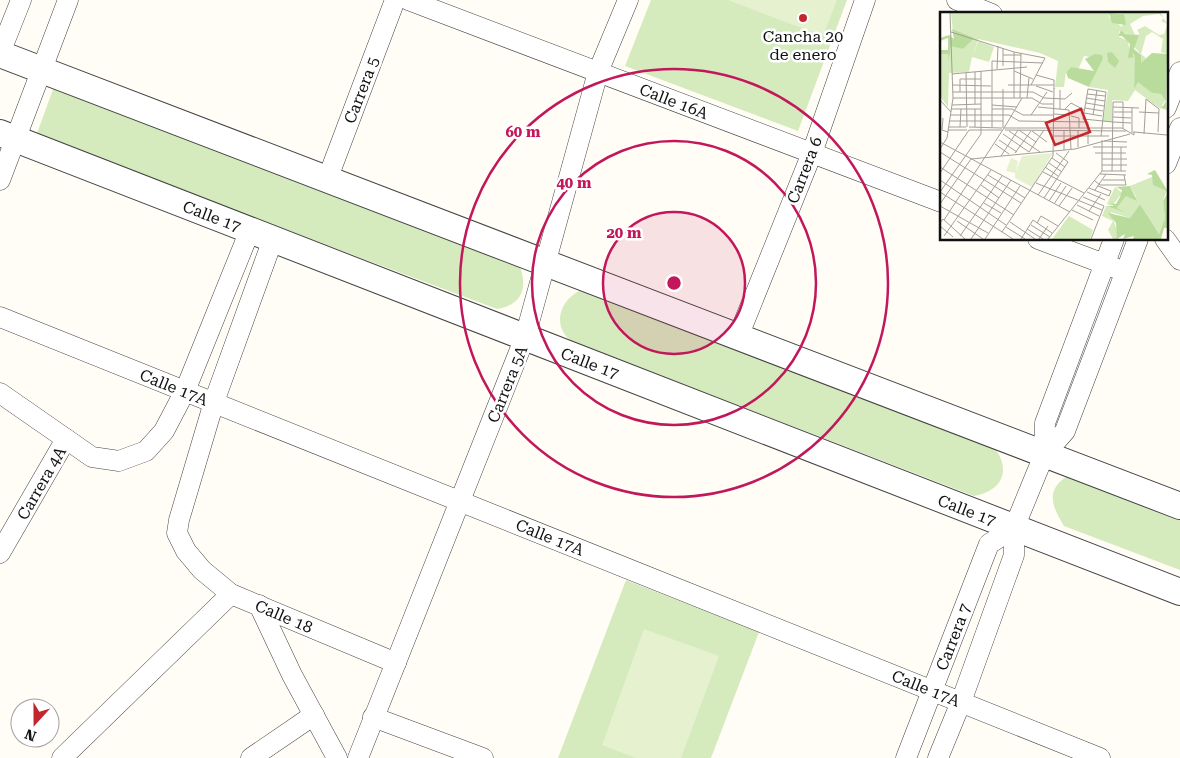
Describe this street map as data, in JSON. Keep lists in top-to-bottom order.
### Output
{
  "streets": {
    "street": [
      "Carrera 5",
      "Calle 16A",
      "Carrera 6",
      "Calle 17",
      "Carrera 5A",
      "Calle 17A",
      "Carrera 4A",
      "Calle 18",
      "Carrera 7"
    ]
  },
  "crossings": [
    ["Calle 16A", "Carrera 6"],
    ["Calle 16A", "Carrera 5A"],
    ["Calle 17", "Carrera 5A"],
    ["Calle 17", "Carrera 7"],
    ["Carrera 5A", "Calle 17A"],
    ["Carrera 5A", "Calle 18"],
    ["Calle 17A", "Calle 18"],
    ["Calle 17A", "Carrera 7"]
  ],
  "places": ["Cancha 20 de enero"],
  "north": "bottom",
  "rings": ["60 m", "40 m", "20 m"]
}
